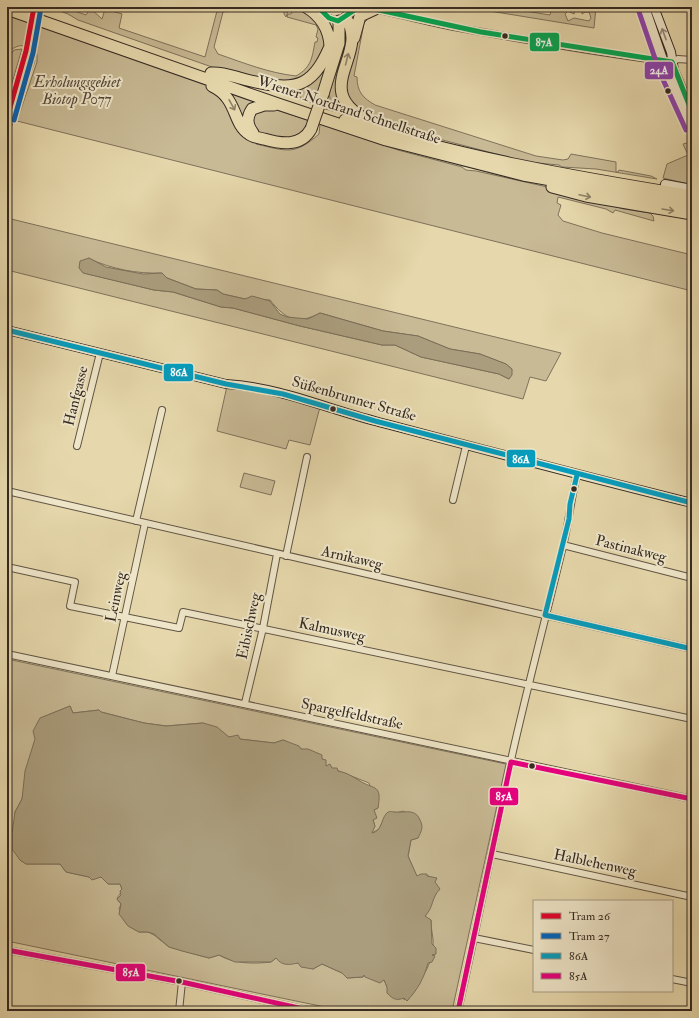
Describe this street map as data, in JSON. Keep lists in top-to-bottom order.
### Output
{
  "streets": {
    "highway": ["Wiener Nordrand Schnellstraße"],
    "street": [
      "Hanfgasse",
      "Süßenbrunner Straße",
      "Pastinakweg",
      "Arnikaweg",
      "Leinweg",
      "Eibischweg",
      "Kalmusweg",
      "Spargelfeldstraße",
      "Halblehenweg"
    ]
  },
  "crossings": [
    ["Hanfgasse", "Süßenbrunner Straße"],
    ["Arnikaweg", "Leinweg"],
    ["Arnikaweg", "Eibischweg"],
    ["Leinweg", "Kalmusweg"],
    ["Leinweg", "Spargelfeldstraße"],
    ["Eibischweg", "Kalmusweg"],
    ["Eibischweg", "Spargelfeldstraße"]
  ],
  "parks": ["Erholungsgebiet Biotop P077"],
  "lines": [
    "tram line 26",
    "transit line 87A",
    "tram line 27",
    "transit line 24A",
    "transit line 86A",
    "transit line 85A"
  ],
  "legend": [
    "Tram 26",
    "Tram 27",
    "86A",
    "85A"
  ]
}
